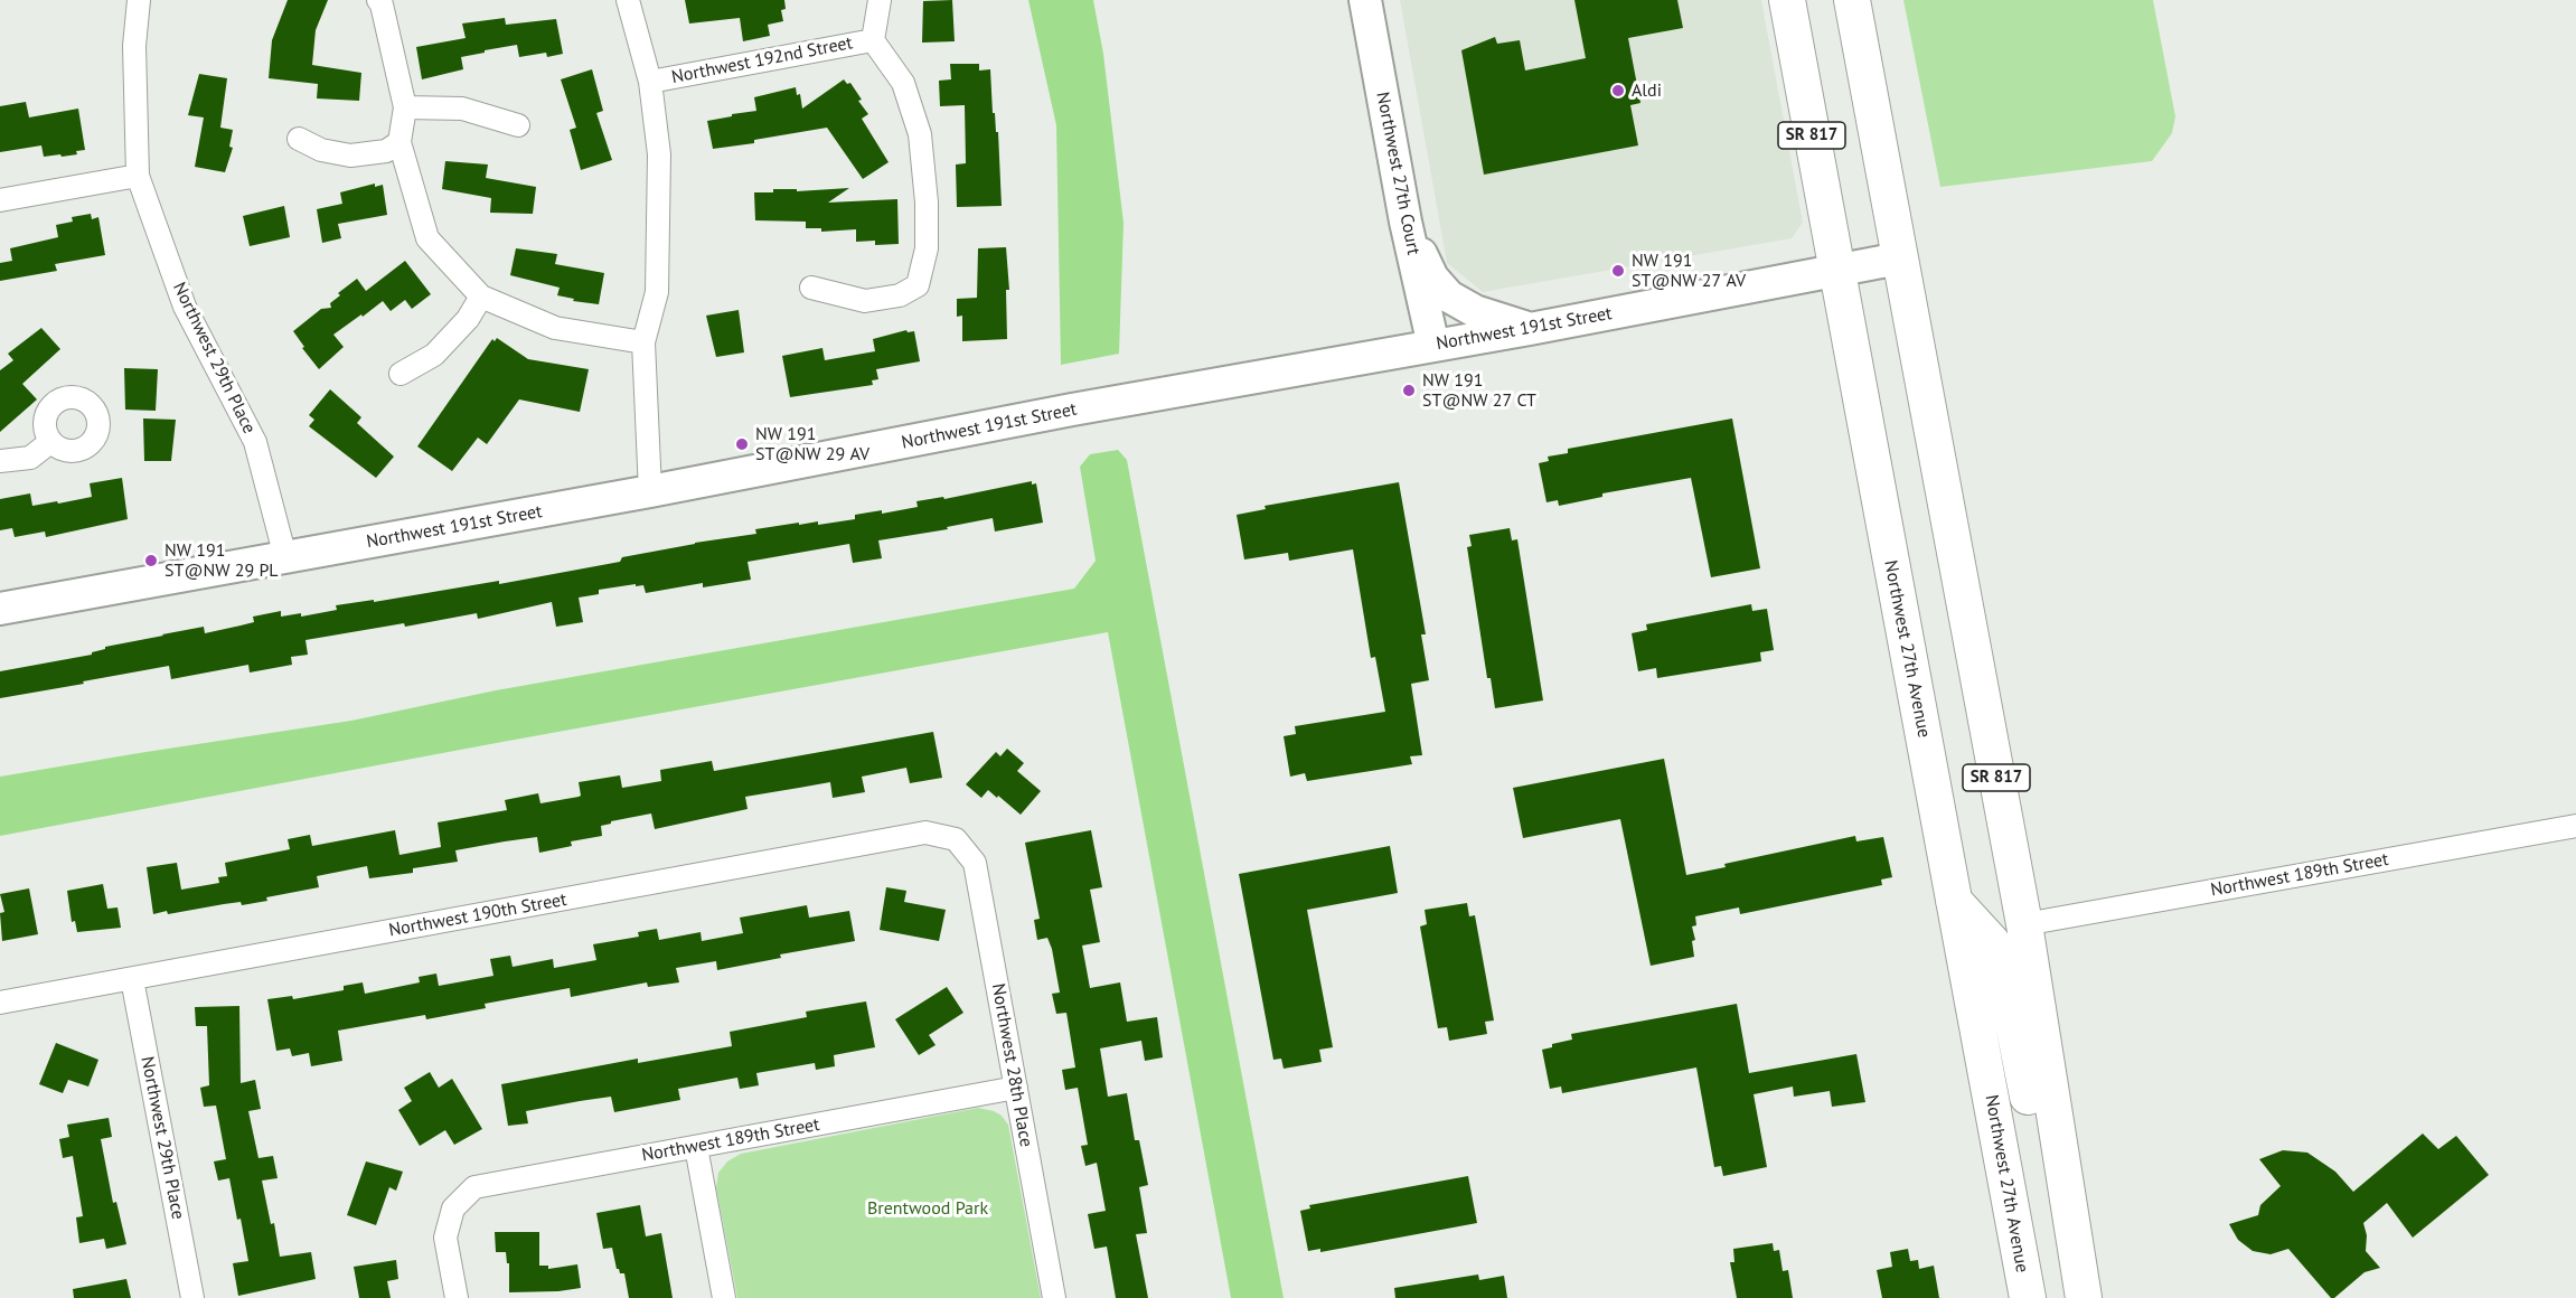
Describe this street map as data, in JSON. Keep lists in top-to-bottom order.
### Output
{
  "streets": {
    "main road": ["SR 817", "Northwest 27th Avenue"],
    "street": [
      "Northwest 192nd Street",
      "Northwest 27th Court",
      "Northwest 191st Street",
      "Northwest 29th Place",
      "Northwest 189th Street",
      "Northwest 190th Street",
      "Northwest 28th Place"
    ]
  },
  "crossings": [
    ["SR 817", "Northwest 191st Street"],
    ["SR 817", "Northwest 189th Street"],
    ["Northwest 27th Court", "Northwest 191st Street"],
    ["Northwest 191st Street", "Northwest 29th Place"],
    ["Northwest 191st Street", "Northwest 27th Avenue"],
    ["Northwest 29th Place", "Northwest 190th Street"],
    ["Northwest 189th Street", "Northwest 28th Place"],
    ["Northwest 190th Street", "Northwest 28th Place"]
  ],
  "parks": ["Brentwood Park"],
  "places": [
    "Aldi",
    "NW 191 ST@NW 27 AV",
    "NW 191 ST@NW 27 CT",
    "NW 191 ST@NW 29 AV",
    "NW 191 ST@NW 29 PL"
  ]
}
